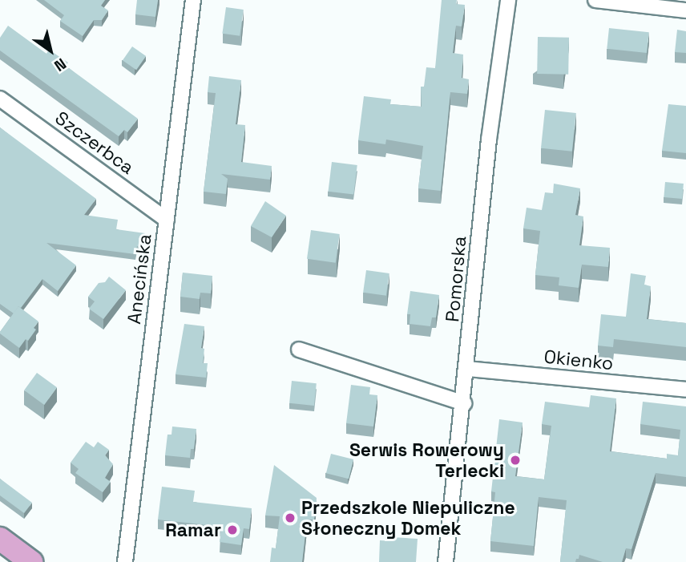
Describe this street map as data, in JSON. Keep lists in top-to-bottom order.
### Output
{
  "streets": {
    "street": [
      "Szczerbca",
      "Anecińska",
      "Pomorska",
      "Okienko"
    ]
  },
  "crossings": [
    ["Szczerbca", "Anecińska"],
    ["Pomorska", "Okienko"]
  ],
  "places": ["Serwis Rowerowy Terlecki", "Przedszkole Niepuliczne Słoneczny Domek", "Ramar"],
  "north": "bottom right"
}
